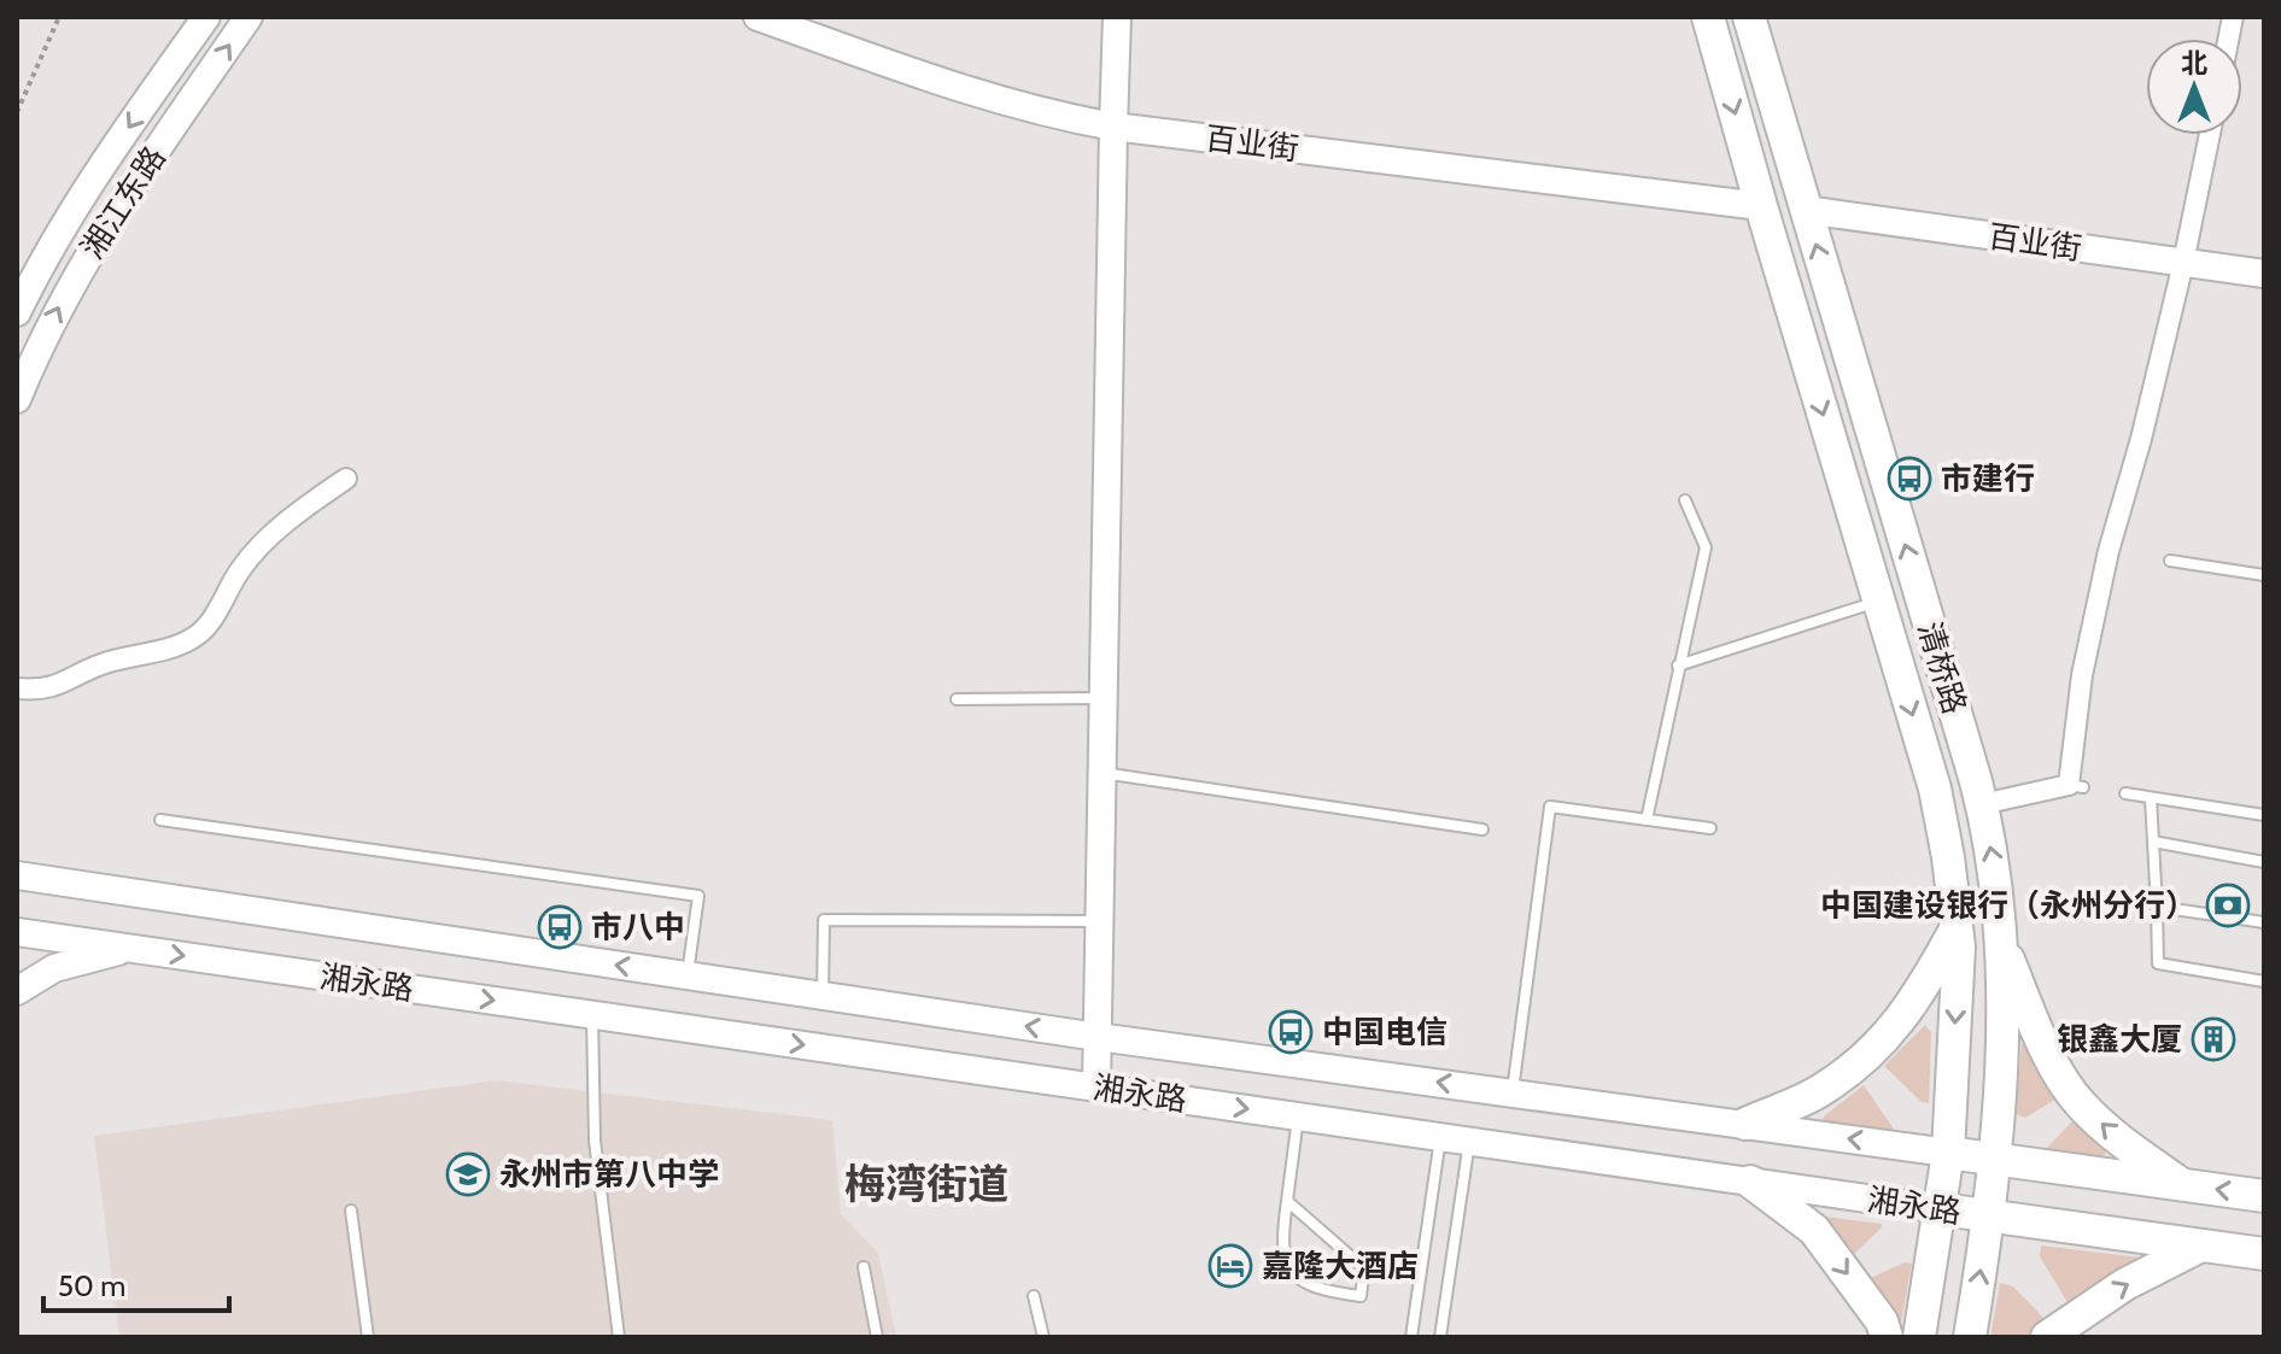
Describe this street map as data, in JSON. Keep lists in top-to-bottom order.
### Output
{
  "streets": {
    "main road": [
      "百业街",
      "湘江东路",
      "清桥路",
      "湘永路"
    ]
  },
  "crossings": [
    ["百业街", "清桥路"],
    ["清桥路", "湘永路"]
  ],
  "districts": ["梅湾街道"],
  "places": {
    "bus stop": ["市建行", "市八中", "中国电信"],
    "bank": ["中国建设银行（永州分行）"],
    "building": ["银鑫大厦"],
    "school or university": ["永州市第八中学"],
    "hotel": ["嘉隆大酒店"]
  },
  "scale_bar": "50 m",
  "north": "top"
}
